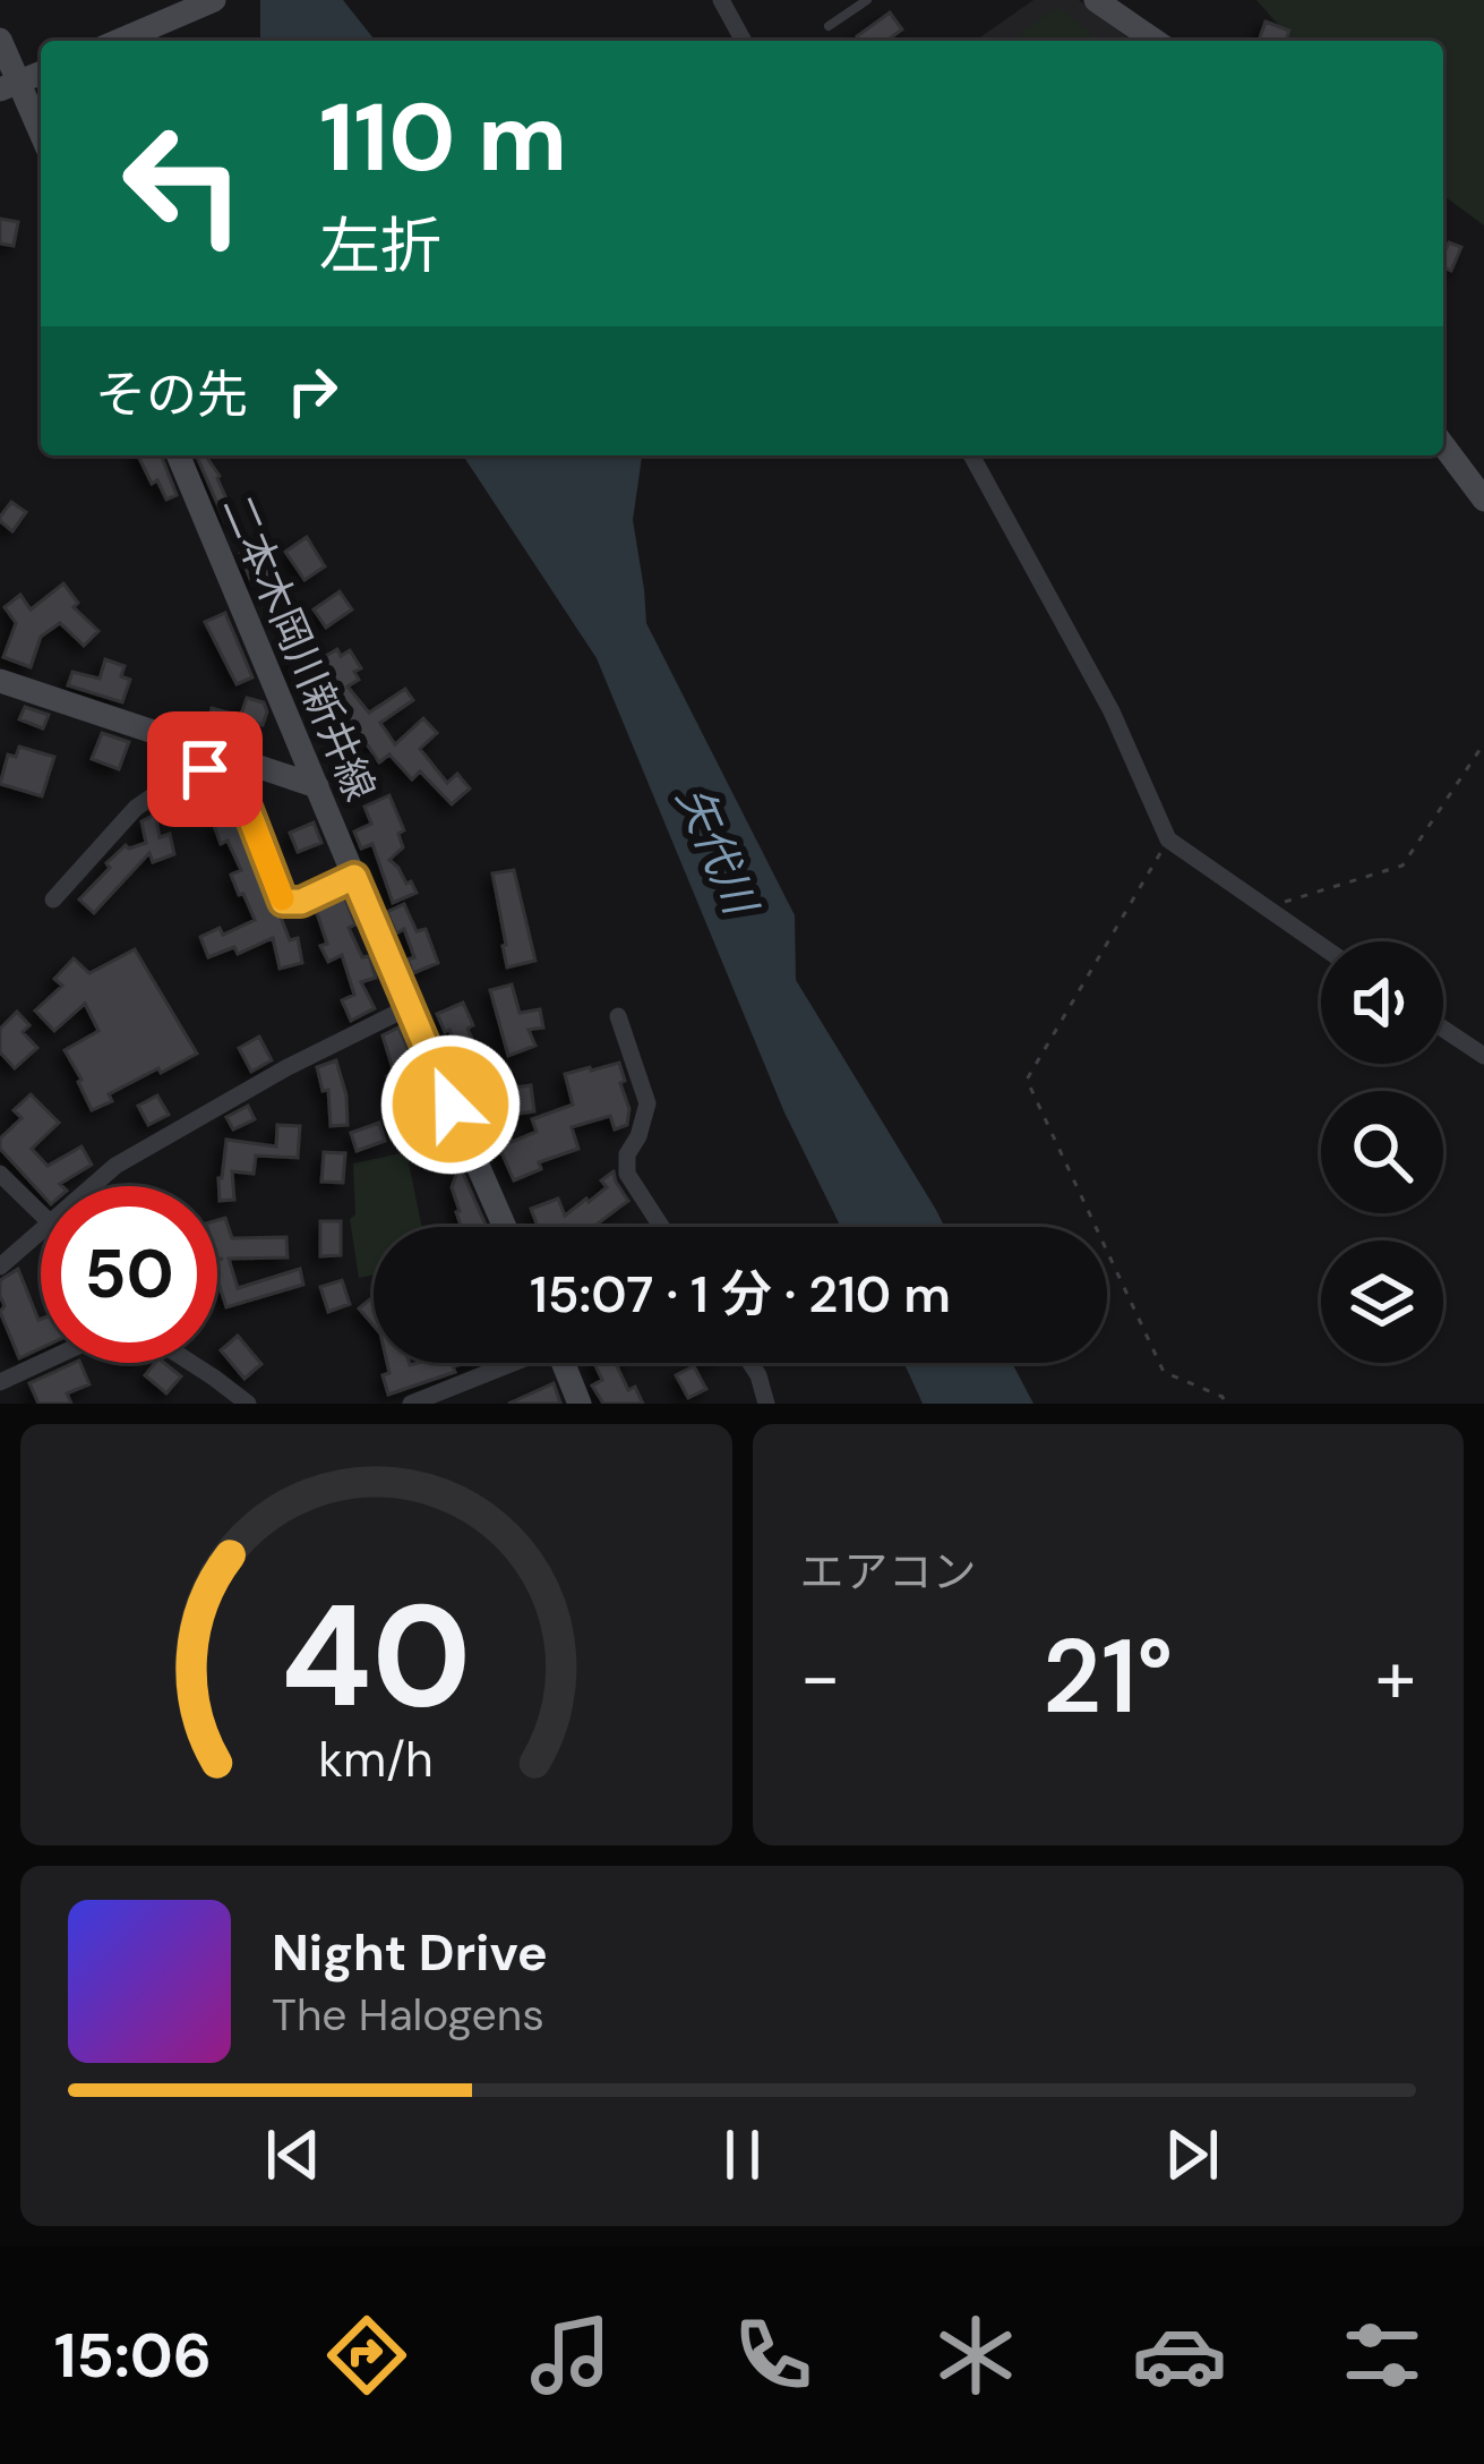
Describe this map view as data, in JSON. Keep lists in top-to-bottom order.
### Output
{
  "streets": {
    "main road": ["二本木岡川新井線"]
  },
  "water": ["矢代川"],
  "page": {
    "turn": ["110 m", "左折"],
    "then": "その先",
    "limit": "50",
    "trip": "15:07 · 1 分 · 210 m",
    "tile": "エアコン",
    "heat": ["−", "21°", "+"],
    "song": ["Night Drive", "The Halogens"],
    "tabs": "15:06",
    "gauge": ["40", "km/h"]
  }
}
